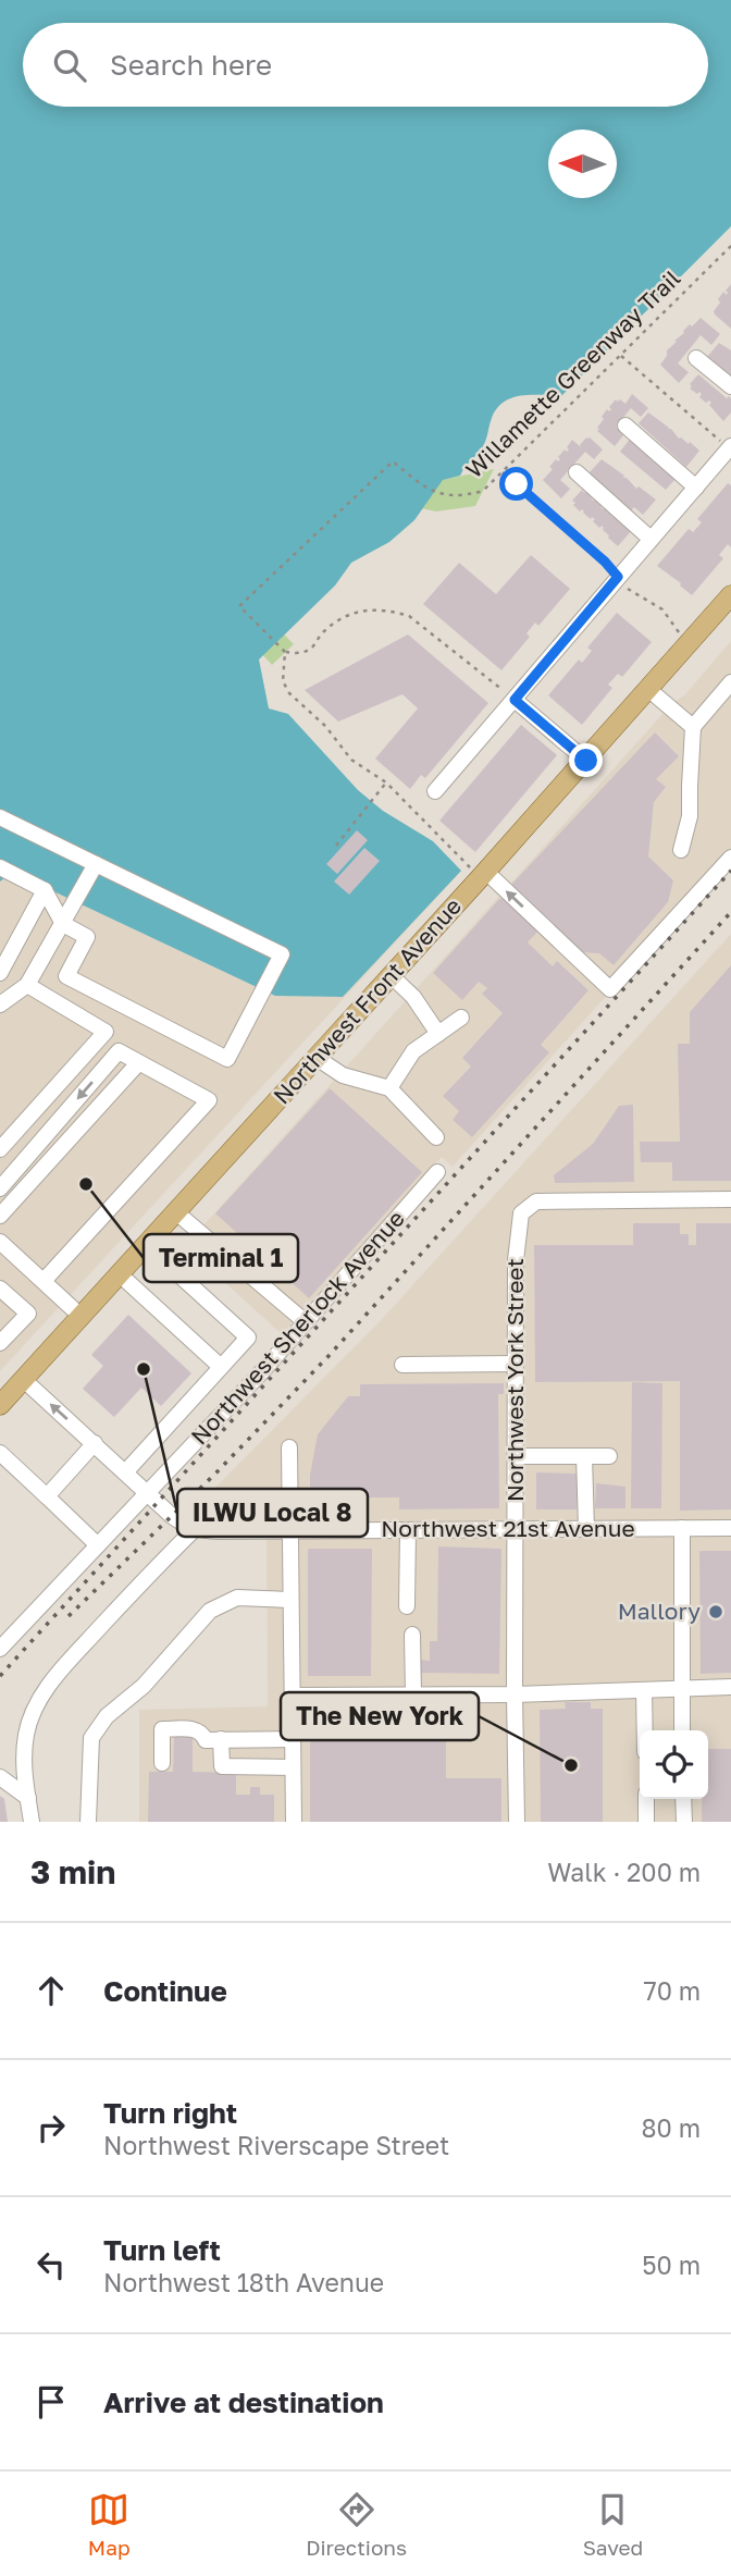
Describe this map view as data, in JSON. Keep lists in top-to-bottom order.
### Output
{
  "streets": {
    "main road": ["Northwest Front Avenue"],
    "street": ["Northwest Sherlock Avenue", "Northwest York Street", "Northwest 21st Avenue"],
    "path": ["Willamette Greenway Trail"]
  },
  "crossings": [
    ["Northwest York Street", "Northwest 21st Avenue"]
  ],
  "places": [
    "Terminal 1",
    "ILWU Local 8",
    "Mallory",
    "The New York"
  ],
  "north": "left",
  "page": {
    "search": "Search here",
    "heading": ["3 min", "Walk · 200 m"],
    "list": [
      ["Continue", "70 m"],
      ["Turn right", "Northwest Riverscape Street", "80 m"],
      ["Turn left", "Northwest 18th Avenue", "50 m"],
      "Arrive at destination"
    ],
    "nav": ["Map", "Directions", "Saved"]
  }
}
